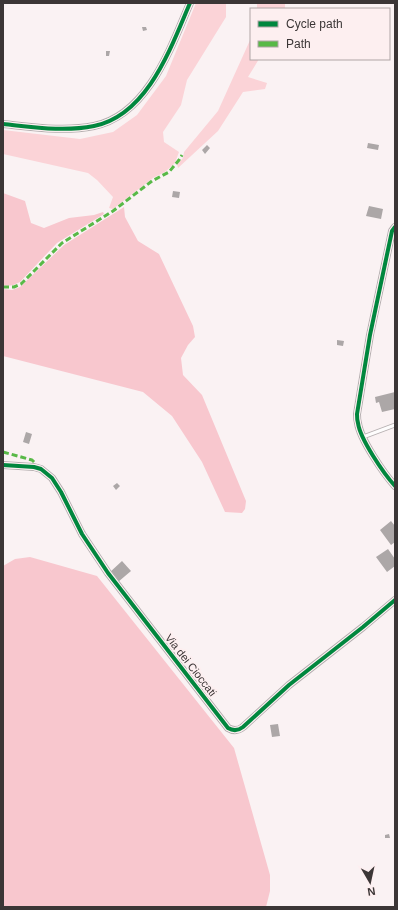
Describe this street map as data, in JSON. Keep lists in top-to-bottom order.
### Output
{
  "streets": {
    "street": ["Via dei Cioccati"]
  },
  "legend": ["Cycle path", "Path"],
  "north": "bottom"
}
